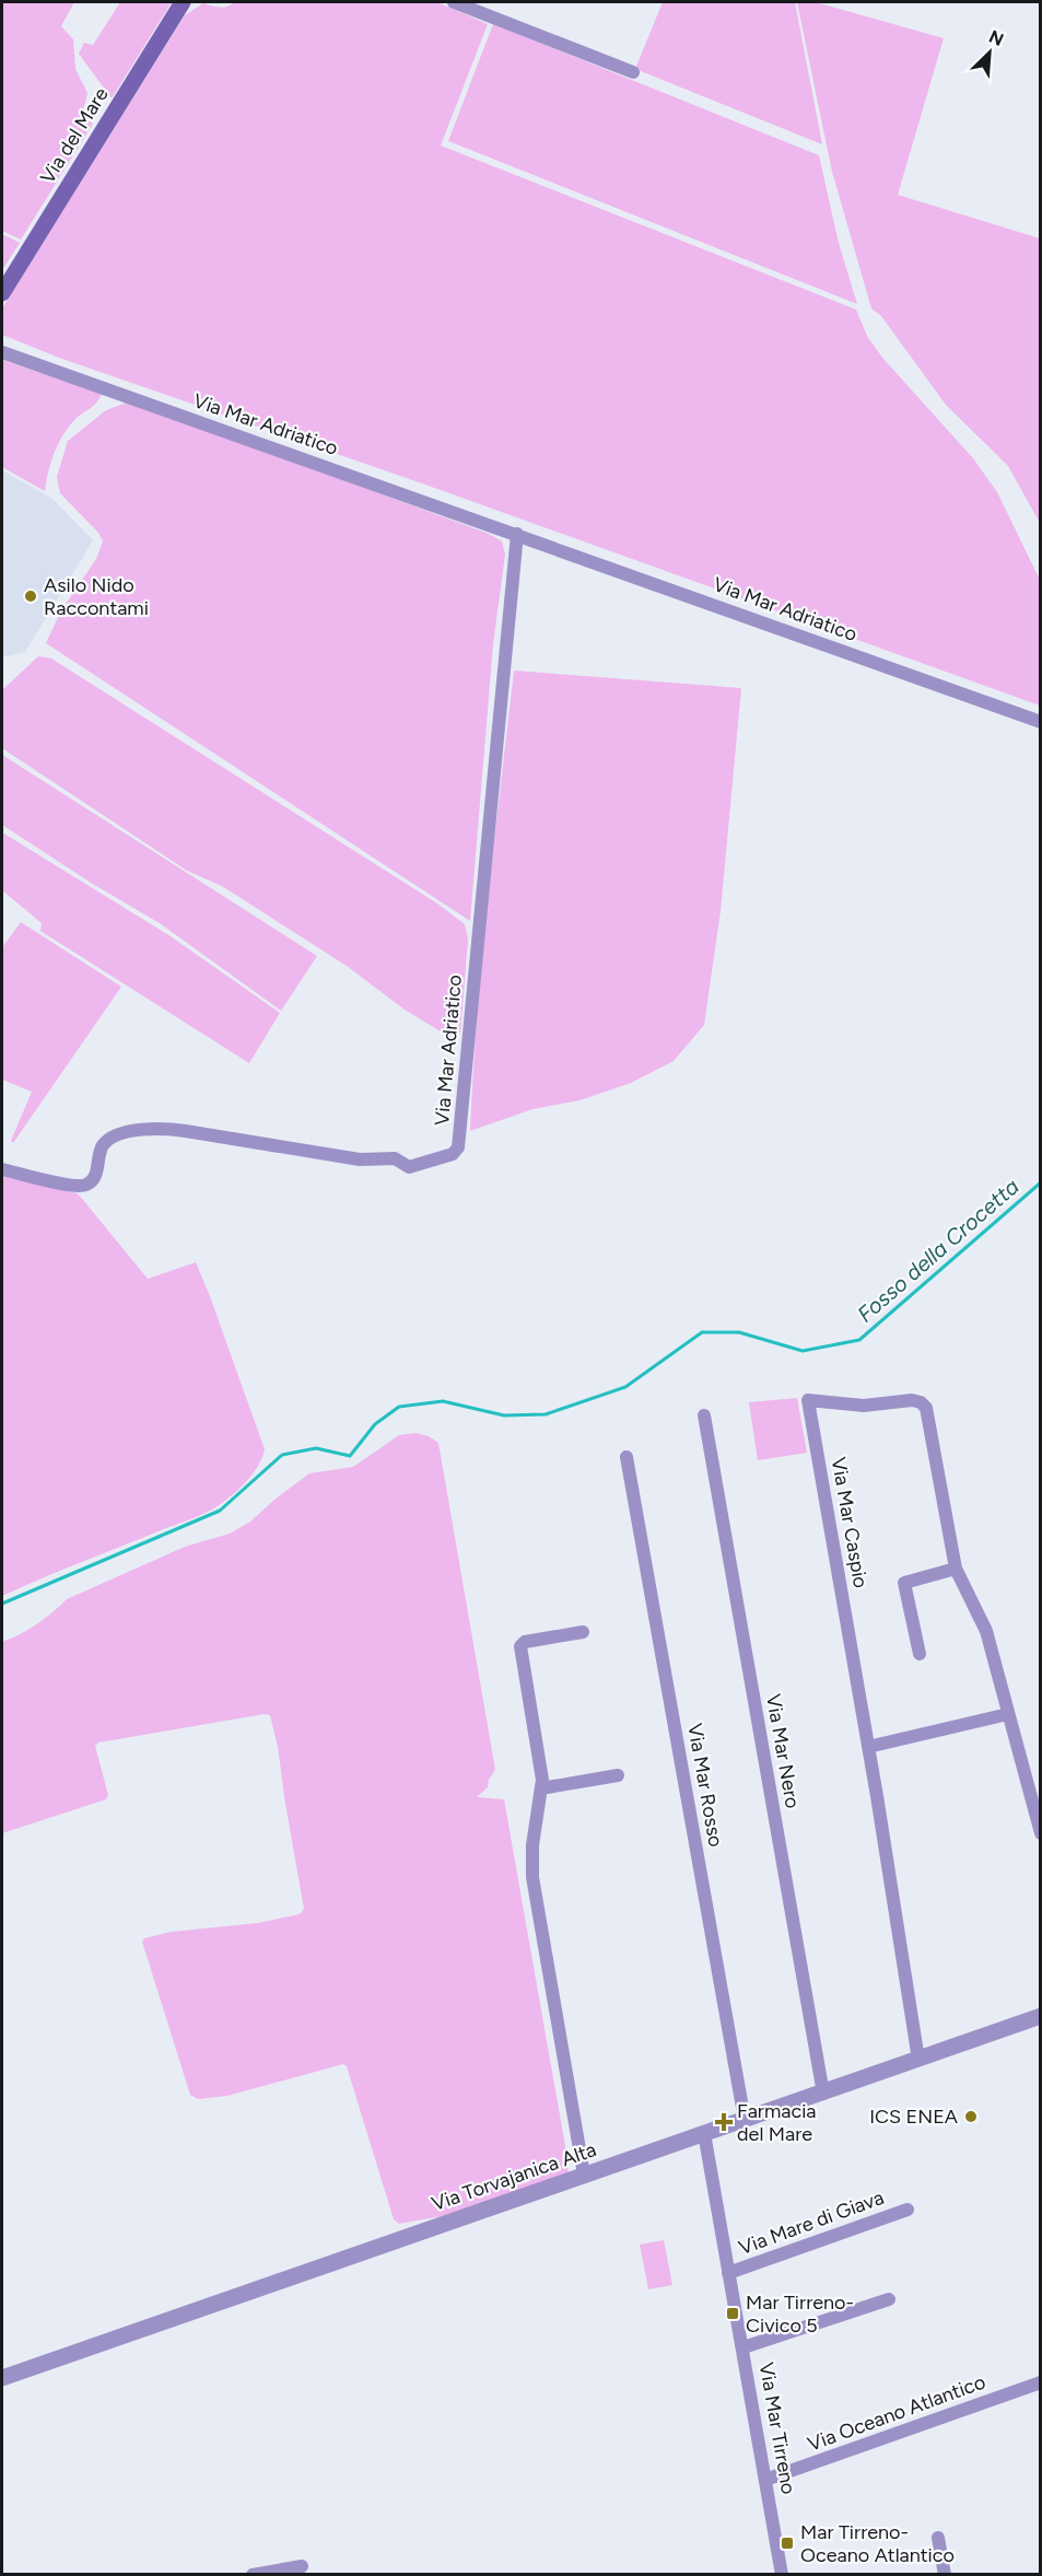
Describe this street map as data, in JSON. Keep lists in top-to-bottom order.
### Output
{
  "streets": {
    "main road": ["Via del Mare"],
    "street": [
      "Via Mar Adriatico",
      "Via Mar Caspio",
      "Via Mar Nero",
      "Via Mar Rosso",
      "Via Torvajanica Alta",
      "Via Mare di Giava",
      "Via Oceano Atlantico",
      "Via Mar Tirreno"
    ]
  },
  "crossings": [
    ["Via Mar Caspio", "Via Torvajanica Alta"],
    ["Via Mar Nero", "Via Torvajanica Alta"],
    ["Via Mar Rosso", "Via Torvajanica Alta"],
    ["Via Torvajanica Alta", "Via Mar Tirreno"],
    ["Via Mare di Giava", "Via Mar Tirreno"],
    ["Via Oceano Atlantico", "Via Mar Tirreno"]
  ],
  "water": ["Fosso della Crocetta"],
  "places": {
    "other": ["Asilo Nido Raccontami", "ICS ENEA"],
    "health": ["Farmacia del Mare"],
    "transit": ["Mar Tirreno- Civico 5", "Mar Tirreno- Oceano Atlantico"]
  },
  "north": "top right"
}
